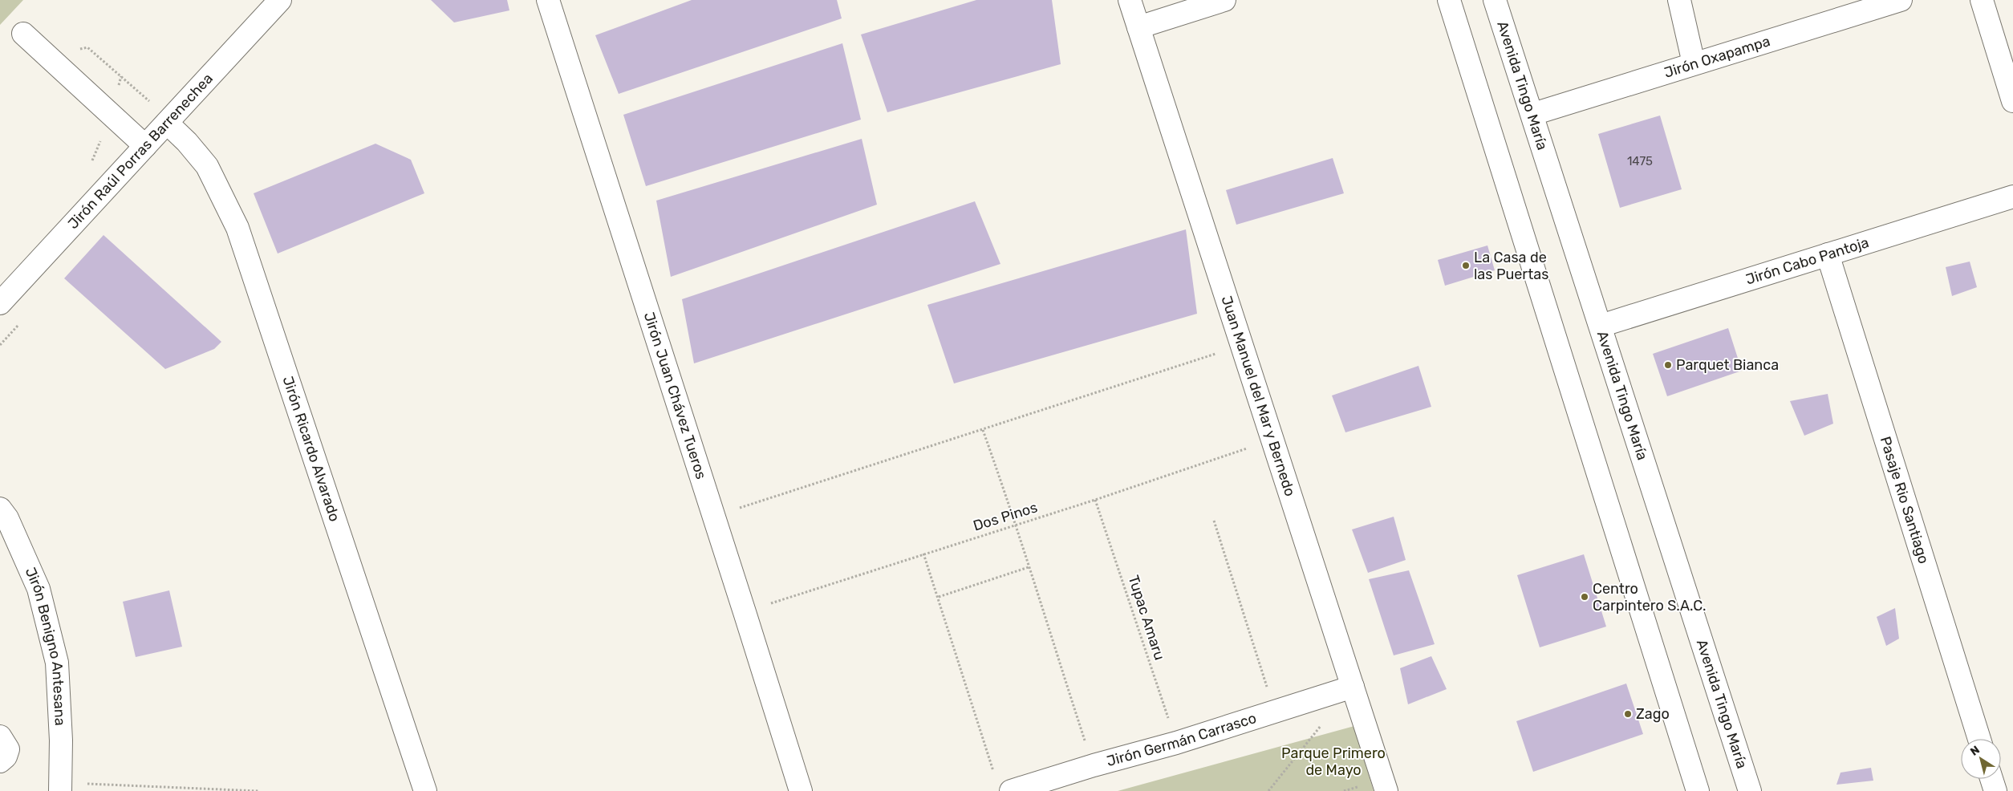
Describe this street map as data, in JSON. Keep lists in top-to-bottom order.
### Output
{
  "streets": {
    "street": [
      "Jirón Oxapampa",
      "Avenida Tingo María",
      "Jirón Raúl Porras Barrenechea",
      "Jirón Cabo Pantoja",
      "Jirón Juan Chávez Tueros",
      "Juan Manuel del Mar y Bernedo",
      "Jirón Ricardo Alvarado",
      "Pasaje Rio Santiago",
      "Jirón Benigno Antesana",
      "Jirón Germán Carrasco"
    ],
    "path": ["Dos Pinos", "Tupac Amaru"]
  },
  "crossings": [
    ["Jirón Oxapampa", "Avenida Tingo María"],
    ["Avenida Tingo María", "Jirón Cabo Pantoja"],
    ["Jirón Raúl Porras Barrenechea", "Jirón Ricardo Alvarado"],
    ["Jirón Cabo Pantoja", "Pasaje Rio Santiago"],
    ["Jirón Juan Chávez Tueros", "Dos Pinos"],
    ["Juan Manuel del Mar y Bernedo", "Dos Pinos"],
    ["Juan Manuel del Mar y Bernedo", "Jirón Germán Carrasco"],
    ["Dos Pinos", "Tupac Amaru"],
    ["Tupac Amaru", "Jirón Germán Carrasco"]
  ],
  "parks": ["Parque Primero de Mayo"],
  "places": [
    "La Casa de las Puertas",
    "Parquet Bianca",
    "Centro Carpintero S.A.C.",
    "Zago"
  ],
  "house_numbers": ["1475"],
  "north": "top left"
}
